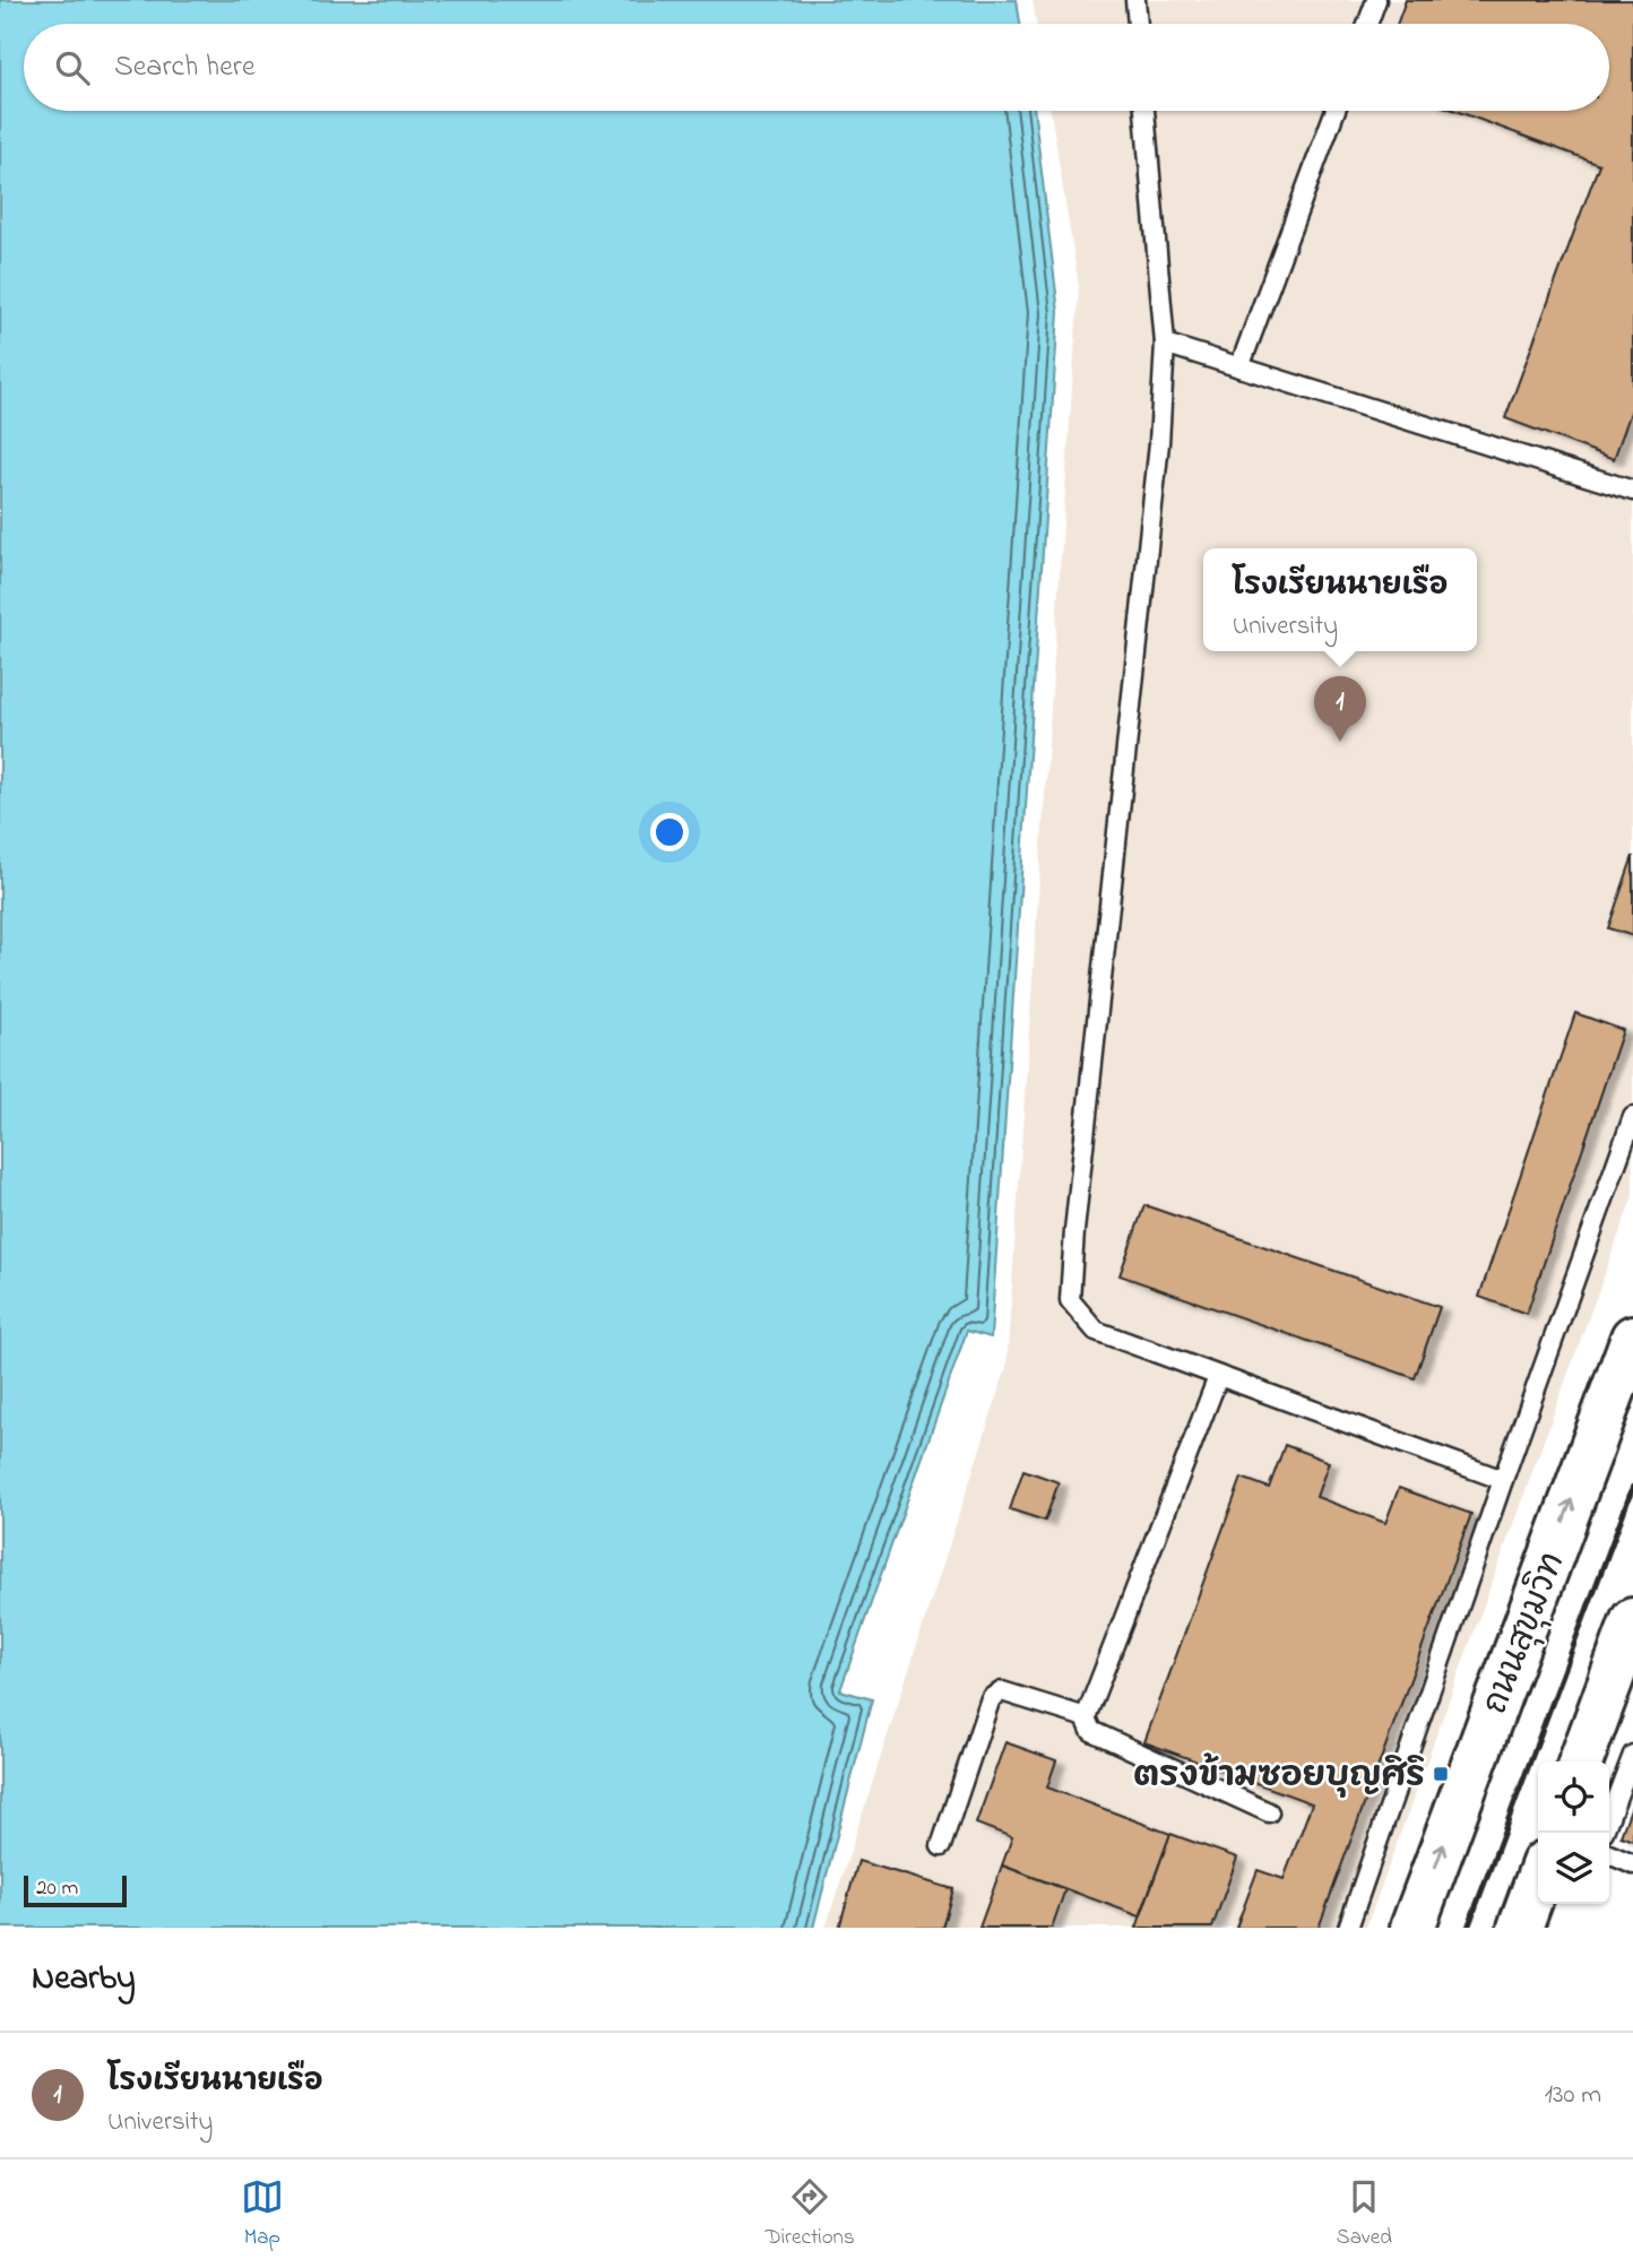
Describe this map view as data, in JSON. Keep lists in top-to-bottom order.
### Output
{
  "streets": {
    "highway": ["ถนนสุขุมวิท"]
  },
  "places": {
    "transit": ["ตรงข้ามซอยบุญศิริ"]
  },
  "scale_bar": "20 m",
  "page": {
    "search": "Search here",
    "popup": ["โรงเรียนนายเรือ", "University"],
    "pins": "1",
    "scale": "20 m",
    "heading": "Nearby",
    "list": [
      {
        "mark": "1",
        "name": "โรงเรียนนายเรือ",
        "note": "University",
        "value": "130 m"
      }
    ],
    "nav": ["Map", "Directions", "Saved"]
  }
}
